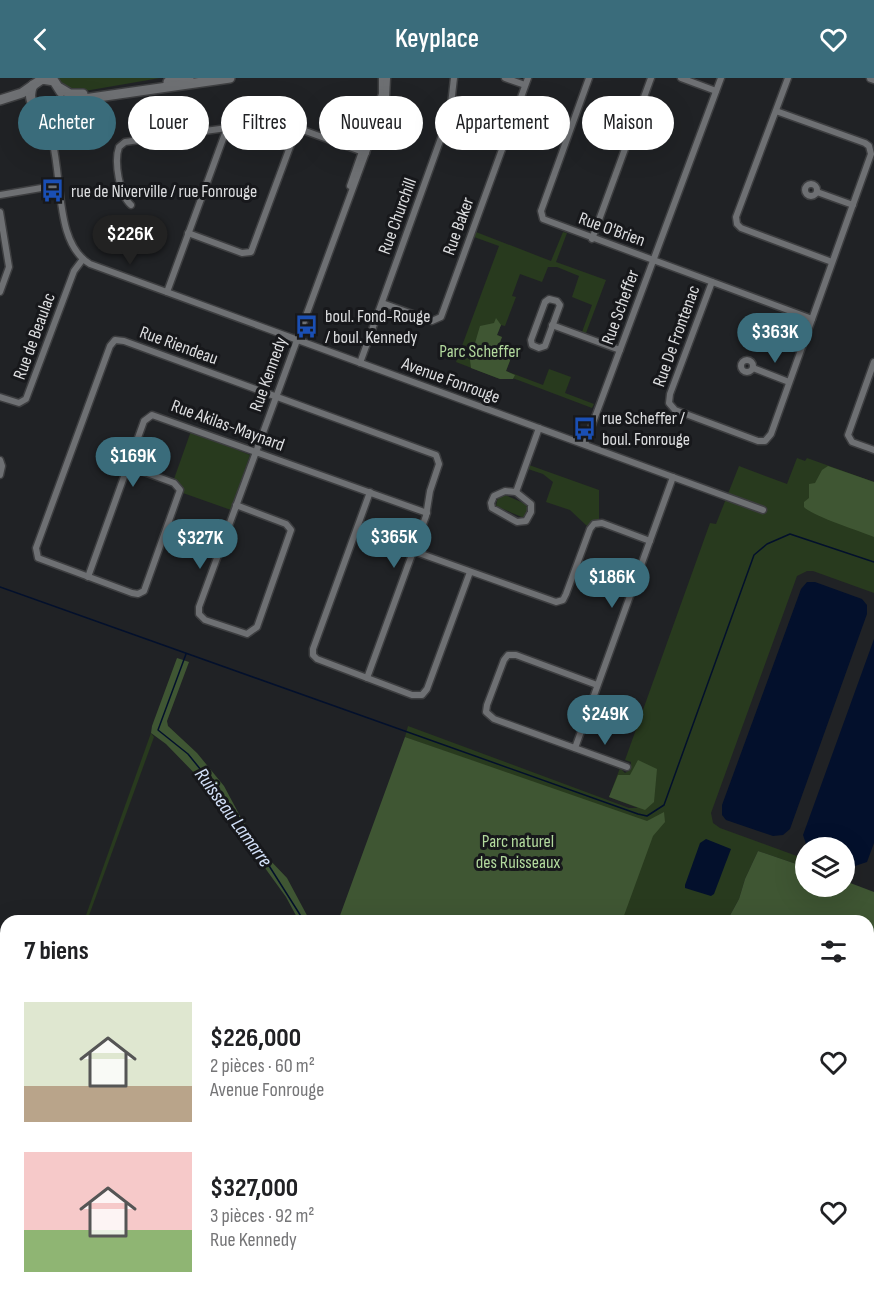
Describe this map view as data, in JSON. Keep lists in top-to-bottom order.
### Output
{
  "streets": {
    "street": [
      "Rue Churchill",
      "Rue Baker",
      "Rue O'Brien",
      "Rue Scheffer",
      "Rue de Beaulac",
      "Rue De Frontenac",
      "Rue Riendeau",
      "Rue Kennedy",
      "Avenue Fonrouge",
      "Rue Akilas-Maynard"
    ]
  },
  "crossings": [
    ["Rue Churchill", "Rue Baker"],
    ["Rue Churchill", "Avenue Fonrouge"],
    ["Rue O'Brien", "Rue Scheffer"],
    ["Rue O'Brien", "Rue De Frontenac"],
    ["Rue Scheffer", "Avenue Fonrouge"],
    ["Rue de Beaulac", "Avenue Fonrouge"],
    ["Rue Riendeau", "Rue Kennedy"],
    ["Rue Riendeau", "Rue Akilas-Maynard"],
    ["Rue Kennedy", "Avenue Fonrouge"],
    ["Rue Kennedy", "Rue Akilas-Maynard"]
  ],
  "water": ["Ruisseau Lamarre"],
  "parks": ["Parc Scheffer", "Parc naturel des Ruisseaux"],
  "places": {
    "bus stop": ["rue de Niverville / rue Fonrouge", "boul. Fond-Rouge / boul. Kennedy", "rue Scheffer / boul. Fonrouge"]
  },
  "page": {
    "header": "Keyplace",
    "chip": [
      "Acheter",
      "Louer",
      "Filtres",
      "Nouveau",
      "Appartement",
      "Maison"
    ],
    "price": [
      "$226K",
      "$363K",
      "$169K",
      "$365K",
      "$327K",
      "$186K",
      "$249K"
    ],
    "heading": "7 biens",
    "list": [
      {
        "name": "$226,000",
        "note": "2 pièces · 60 m² · Avenue Fonrouge"
      },
      {
        "name": "$327,000",
        "note": "3 pièces · 92 m² · Rue Kennedy"
      }
    ]
  }
}
